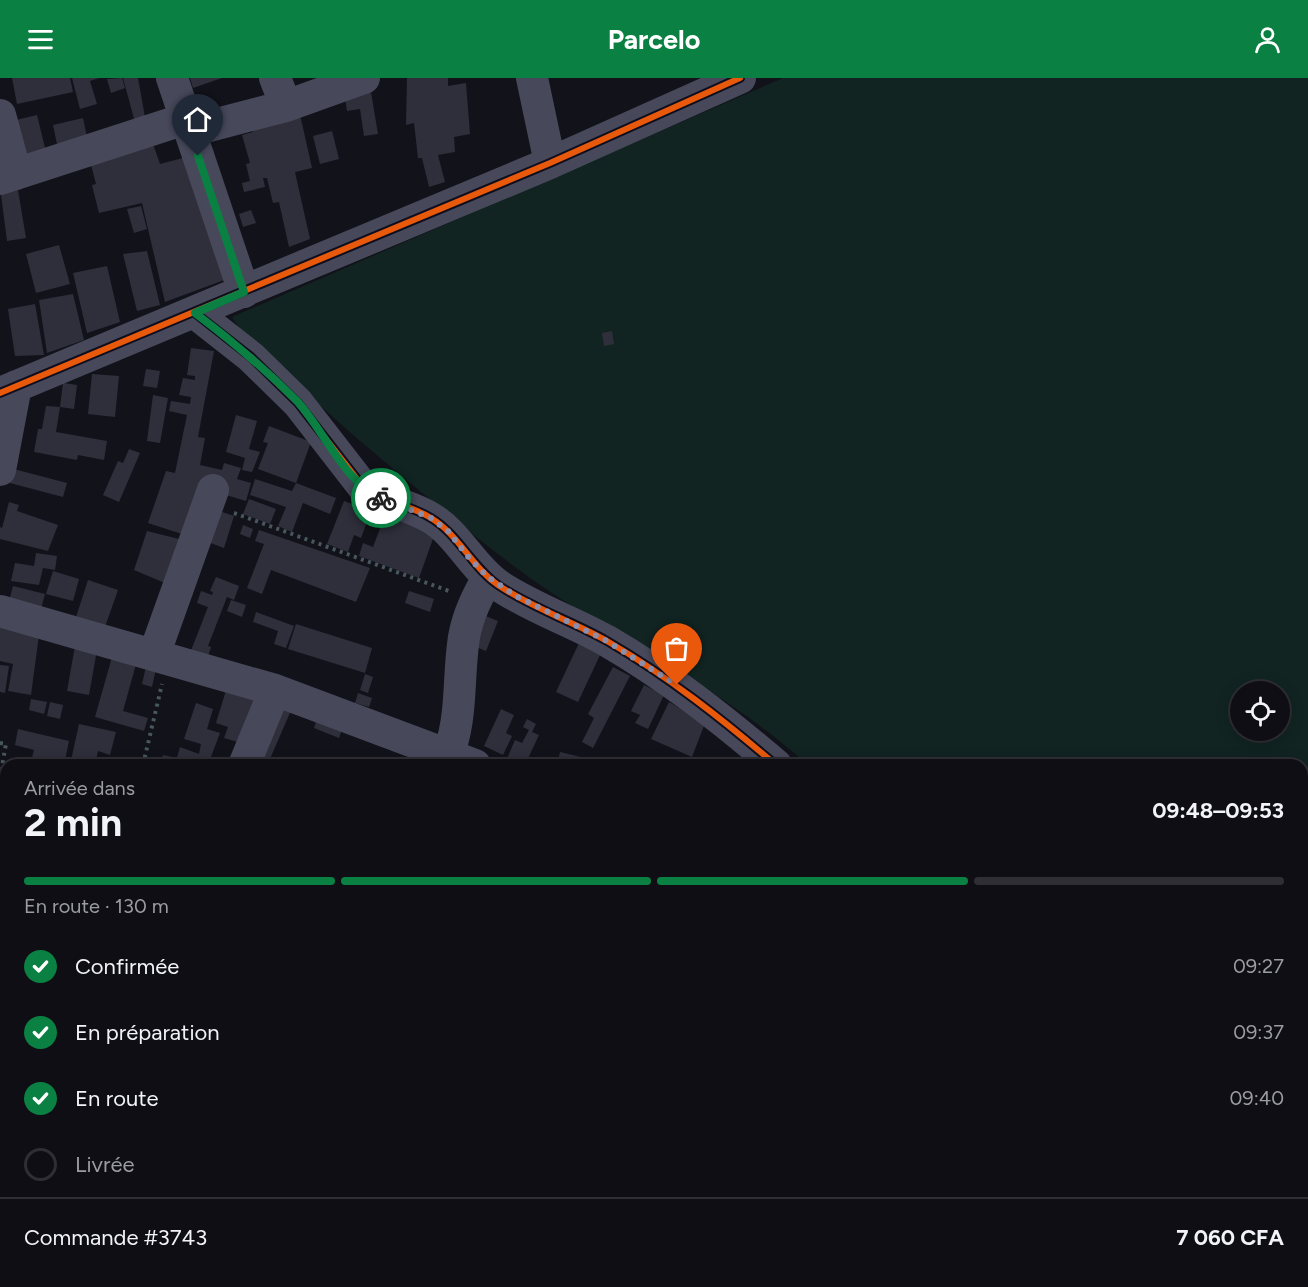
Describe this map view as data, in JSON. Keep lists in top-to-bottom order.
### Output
{
  "page": {
    "header": "Parcelo",
    "heading": ["2 min", "Arrivée dans", "09:48–09:53"],
    "panel": ["Commande #3743", "7 060 CFA"],
    "bar": "En route · 130 m",
    "list": [
      ["Confirmée", "09:27"],
      ["En préparation", "09:37"],
      ["En route", "09:40"],
      "Livrée"
    ]
  }
}
